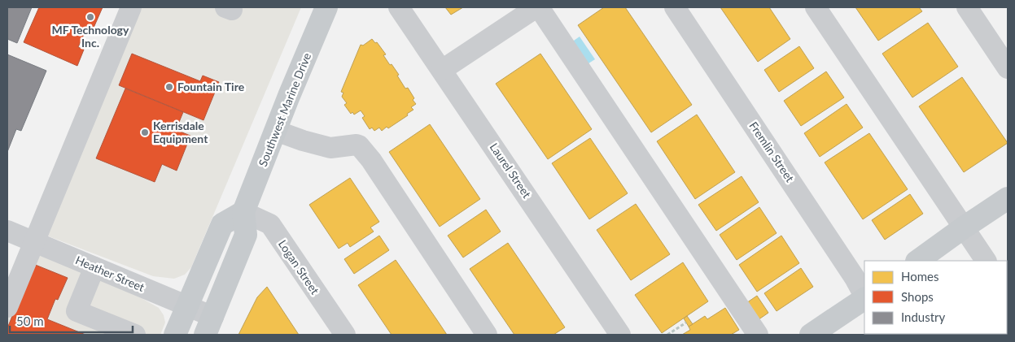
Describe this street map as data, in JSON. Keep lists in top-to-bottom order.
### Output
{
  "streets": {
    "main road": ["Southwest Marine Drive"],
    "street": [
      "Fremlin Street",
      "Laurel Street",
      "Logan Street",
      "Heather Street"
    ]
  },
  "crossings": [
    ["Southwest Marine Drive", "Logan Street"],
    ["Southwest Marine Drive", "Heather Street"]
  ],
  "places": ["MF Technology Inc.", "Fountain Tire", "Kerrisdale Equipment"],
  "legend": ["Homes", "Shops", "Industry"],
  "scale_bar": "50 m"
}
